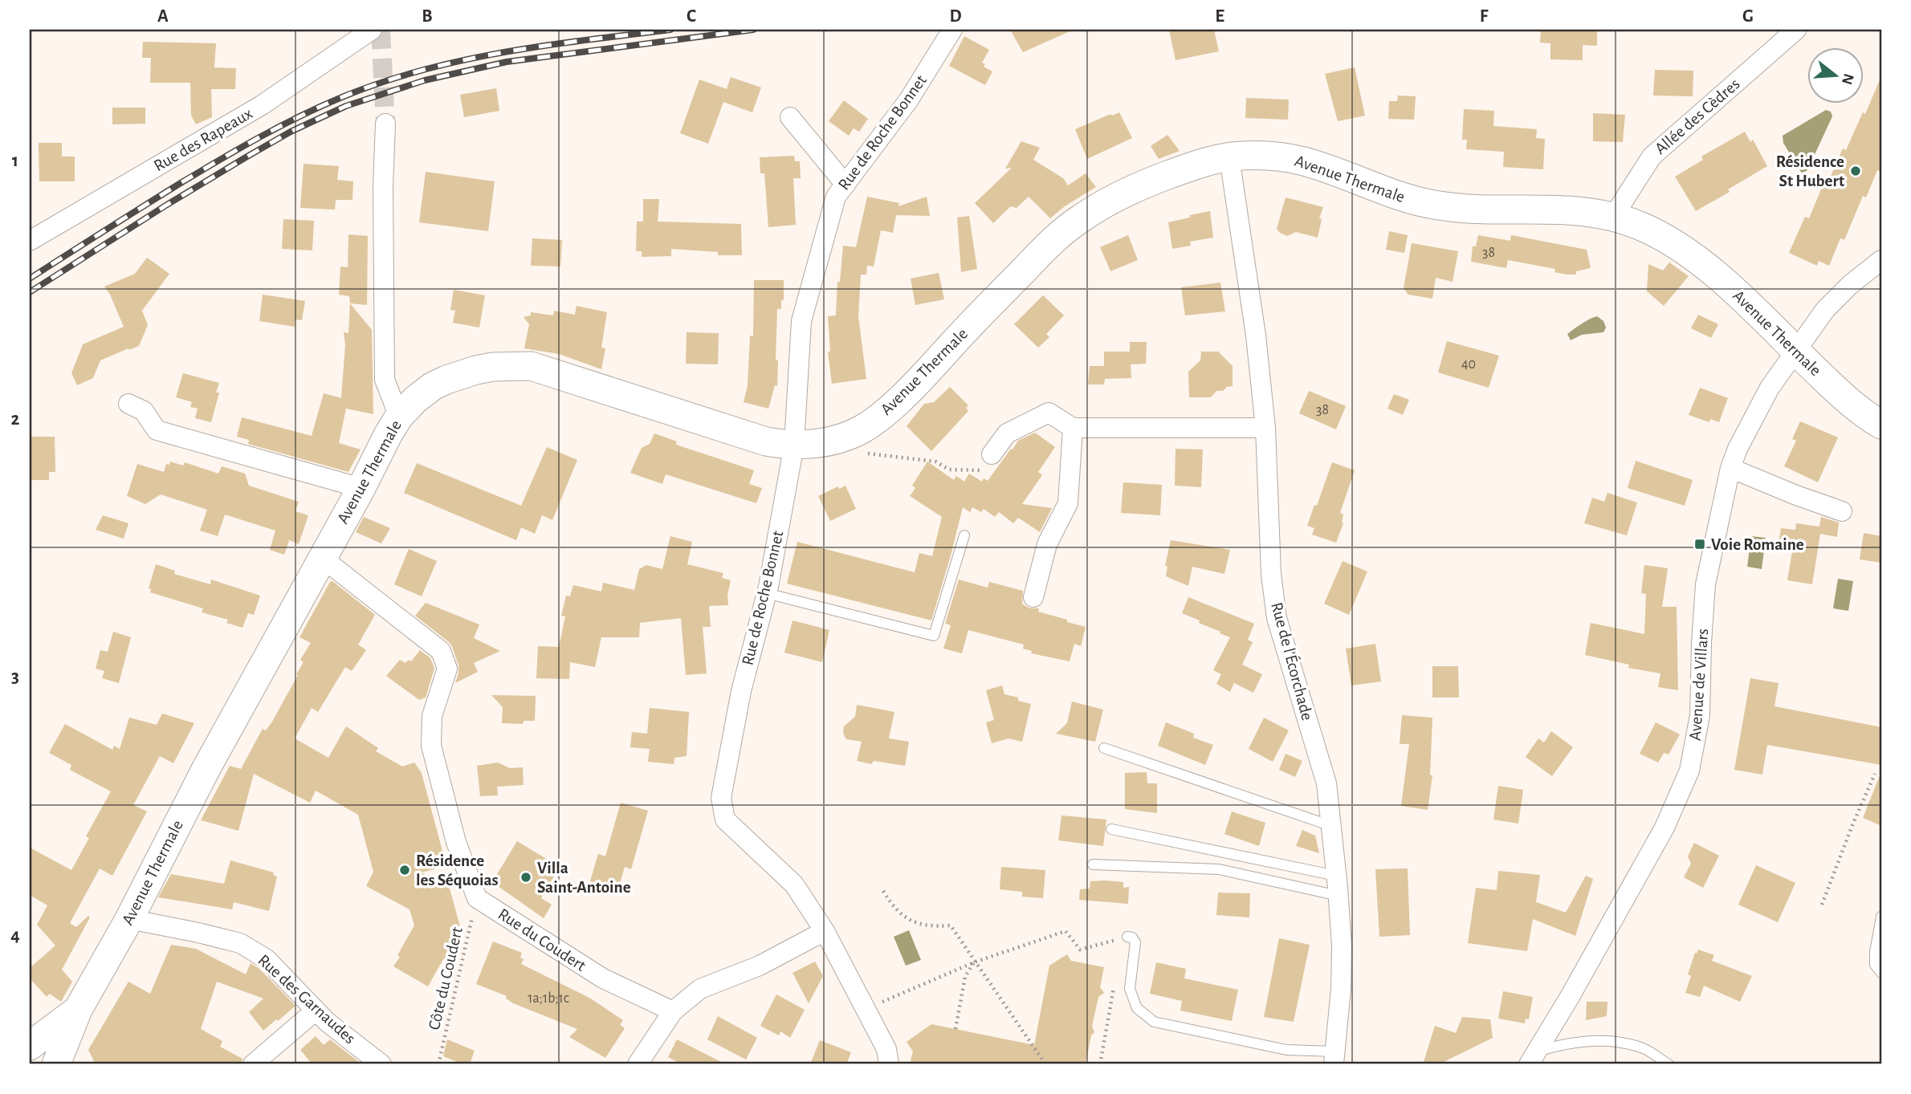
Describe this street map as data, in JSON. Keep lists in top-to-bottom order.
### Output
{
  "streets": {
    "main road": ["Avenue Thermale"],
    "street": [
      "Allée des Cèdres",
      "Rue de Roche Bonnet",
      "Rue des Rapeaux",
      "Rue de l'Écorchade",
      "Avenue de Villars",
      "Rue du Coudert",
      "Rue des Garnaudes"
    ],
    "path": ["Côte du Coudert"]
  },
  "crossings": [
    ["Allée des Cèdres", "Avenue Thermale"],
    ["Rue de Roche Bonnet", "Avenue Thermale"],
    ["Avenue Thermale", "Rue de l'Écorchade"],
    ["Avenue Thermale", "Avenue de Villars"],
    ["Avenue Thermale", "Rue des Garnaudes"],
    ["Rue du Coudert", "Côte du Coudert"]
  ],
  "places": {
    "other": ["Résidence St Hubert", "Résidence les Séquoias", "Villa Saint-Antoine"],
    "transit": ["Voie Romaine"]
  },
  "house_numbers": [
    "38",
    "40",
    "38",
    "1a;1b;1c"
  ],
  "north": "right",
  "grid": {
    "columns": [
      "A",
      "B",
      "C",
      "D",
      "E",
      "F",
      "G"
    ],
    "rows": [
      "1",
      "2",
      "3",
      "4"
    ]
  }
}
